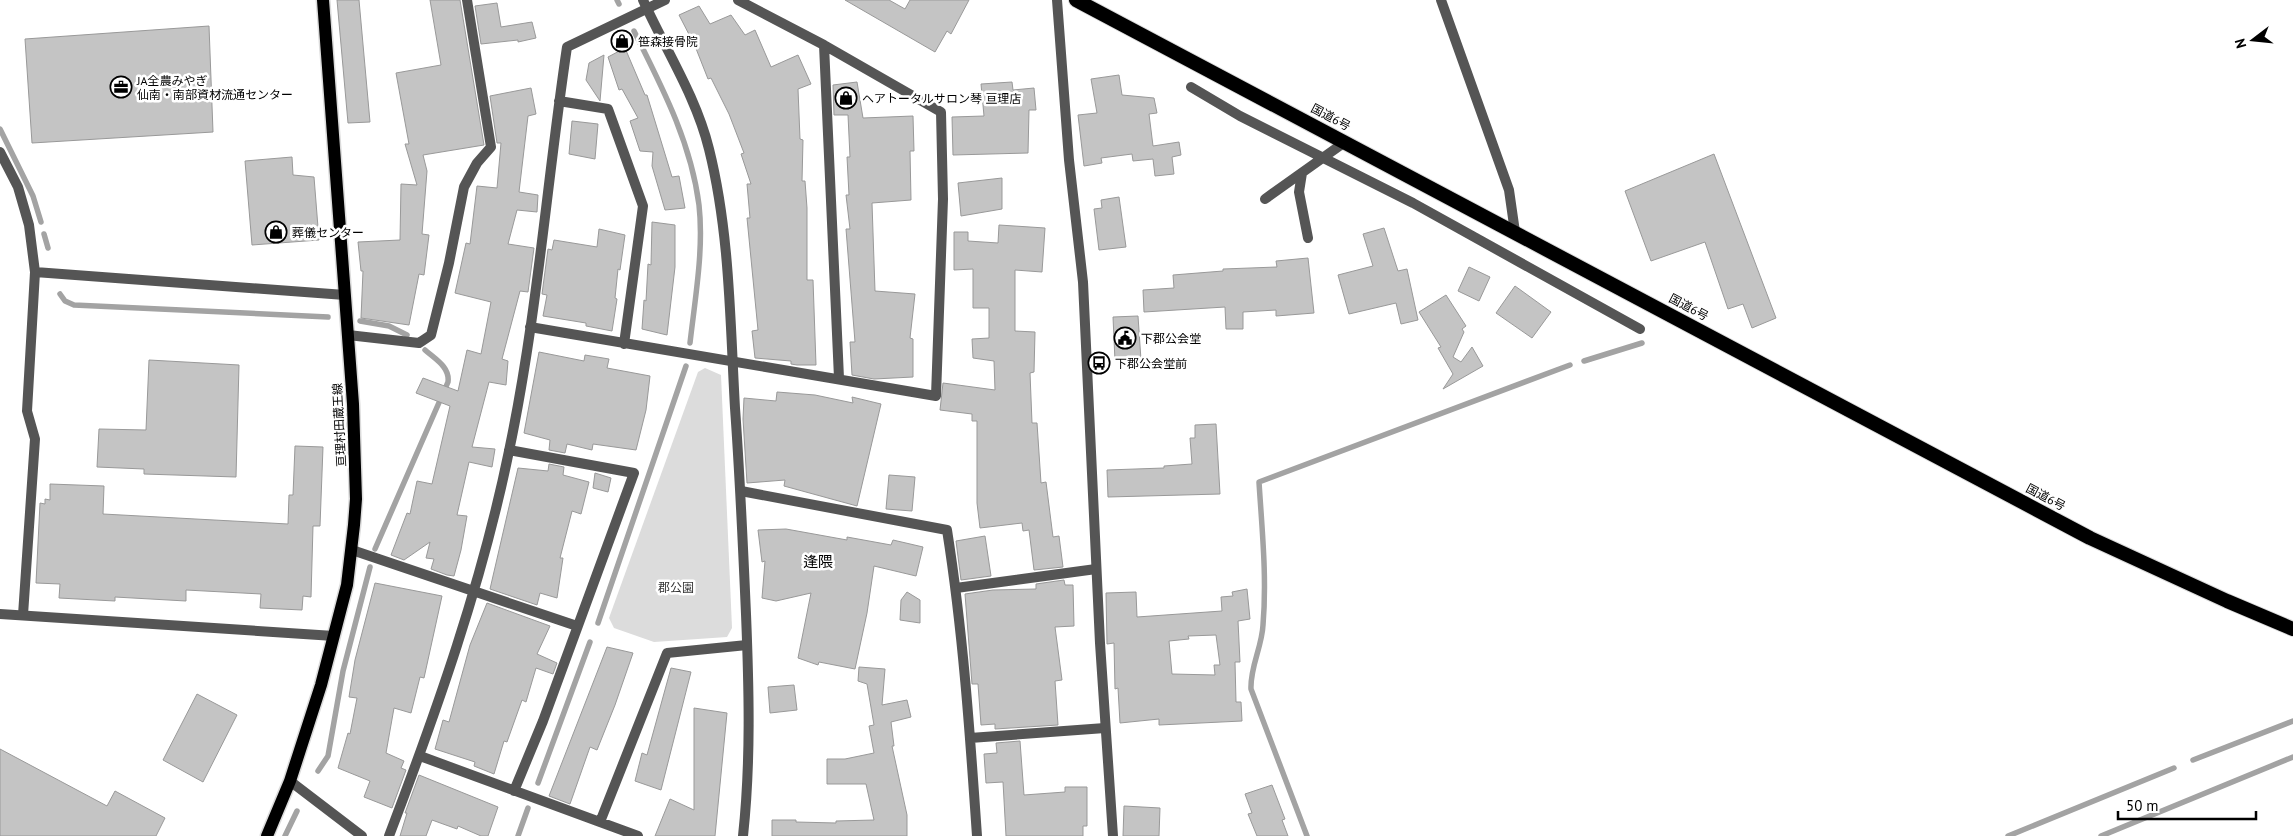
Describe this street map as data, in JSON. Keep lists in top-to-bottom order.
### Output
{
  "streets": {
    "highway": ["国道6号"],
    "main road": ["亘理村田蔵王線"]
  },
  "districts": ["逢隈"],
  "parks": ["郡公園"],
  "places": {
    "shop": ["笹森接骨院", "ヘアトータルサロン琴 亘理店", "葬儀センター"],
    "office": ["JA全農みやぎ 仙南・南部資材流通センター"],
    "public building": ["下郡公会堂"],
    "bus stop": ["下郡公会堂前"]
  },
  "scale_bar": "50 m",
  "north": "left"
}
